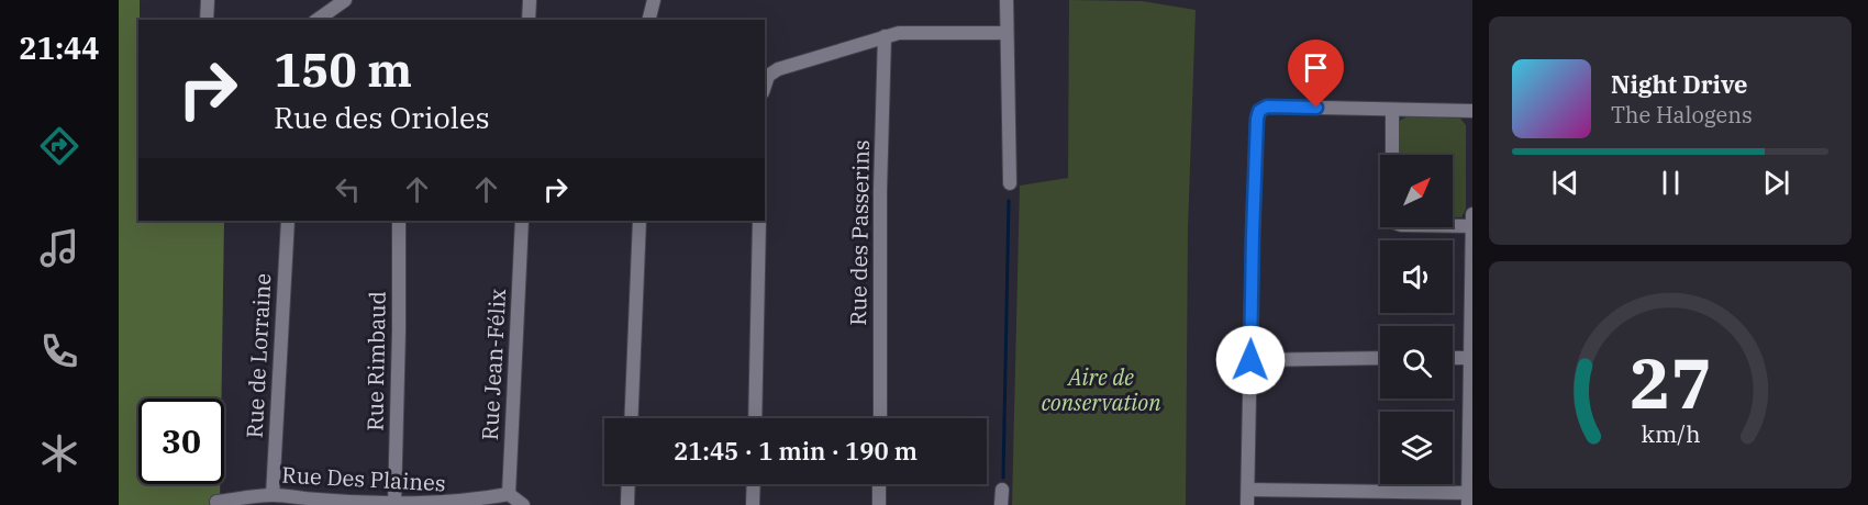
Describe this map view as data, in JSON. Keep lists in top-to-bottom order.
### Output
{
  "streets": {
    "street": [
      "Rue des Passerins",
      "Rue de Lorraine",
      "Rue Rimbaud",
      "Rue Jean-Félix",
      "Rue Des Plaines"
    ]
  },
  "crossings": [
    ["Rue de Lorraine", "Rue Des Plaines"],
    ["Rue Rimbaud", "Rue Des Plaines"],
    ["Rue Jean-Félix", "Rue Des Plaines"]
  ],
  "parks": ["Aire de conservation"],
  "north": "top right",
  "page": {
    "tabs": "21:44",
    "turn": ["150 m", "Rue des Orioles"],
    "song": ["Night Drive", "The Halogens"],
    "limit": "30",
    "trip": "21:45 · 1 min · 190 m",
    "gauge": ["27", "km/h"]
  }
}
